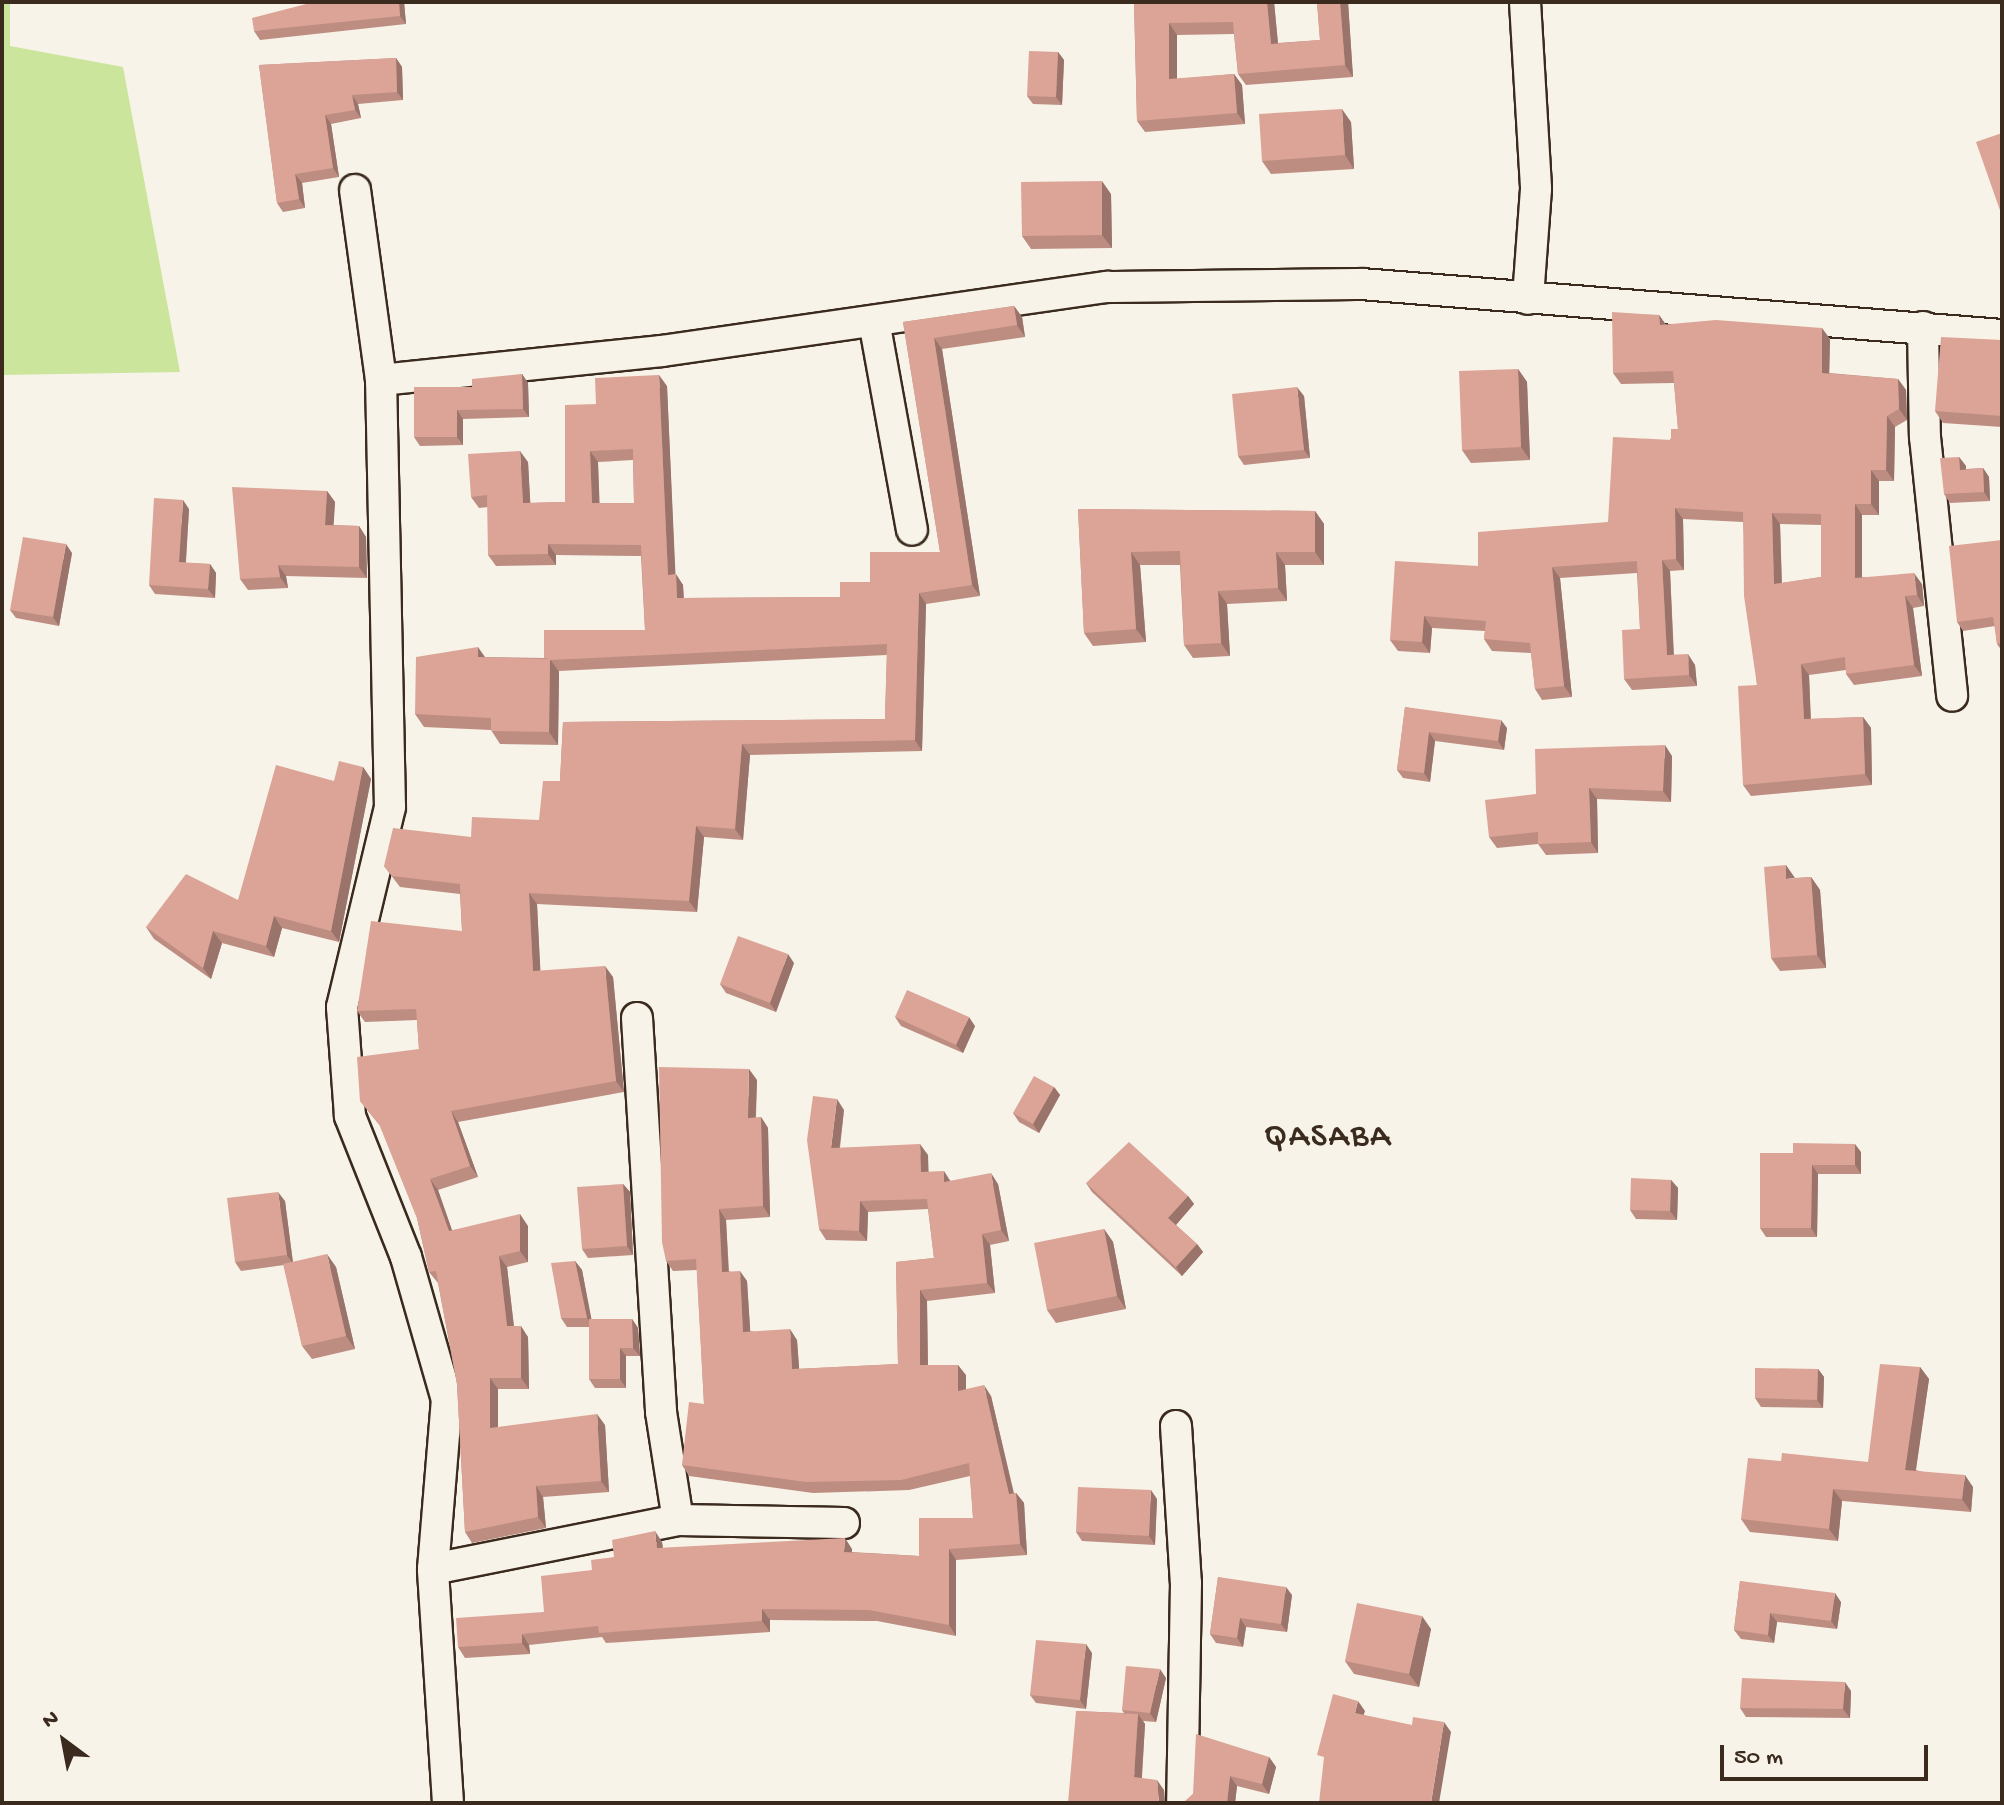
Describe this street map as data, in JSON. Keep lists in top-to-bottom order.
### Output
{
  "districts": ["QASABA"],
  "scale_bar": "50 m",
  "north": "top left"
}
